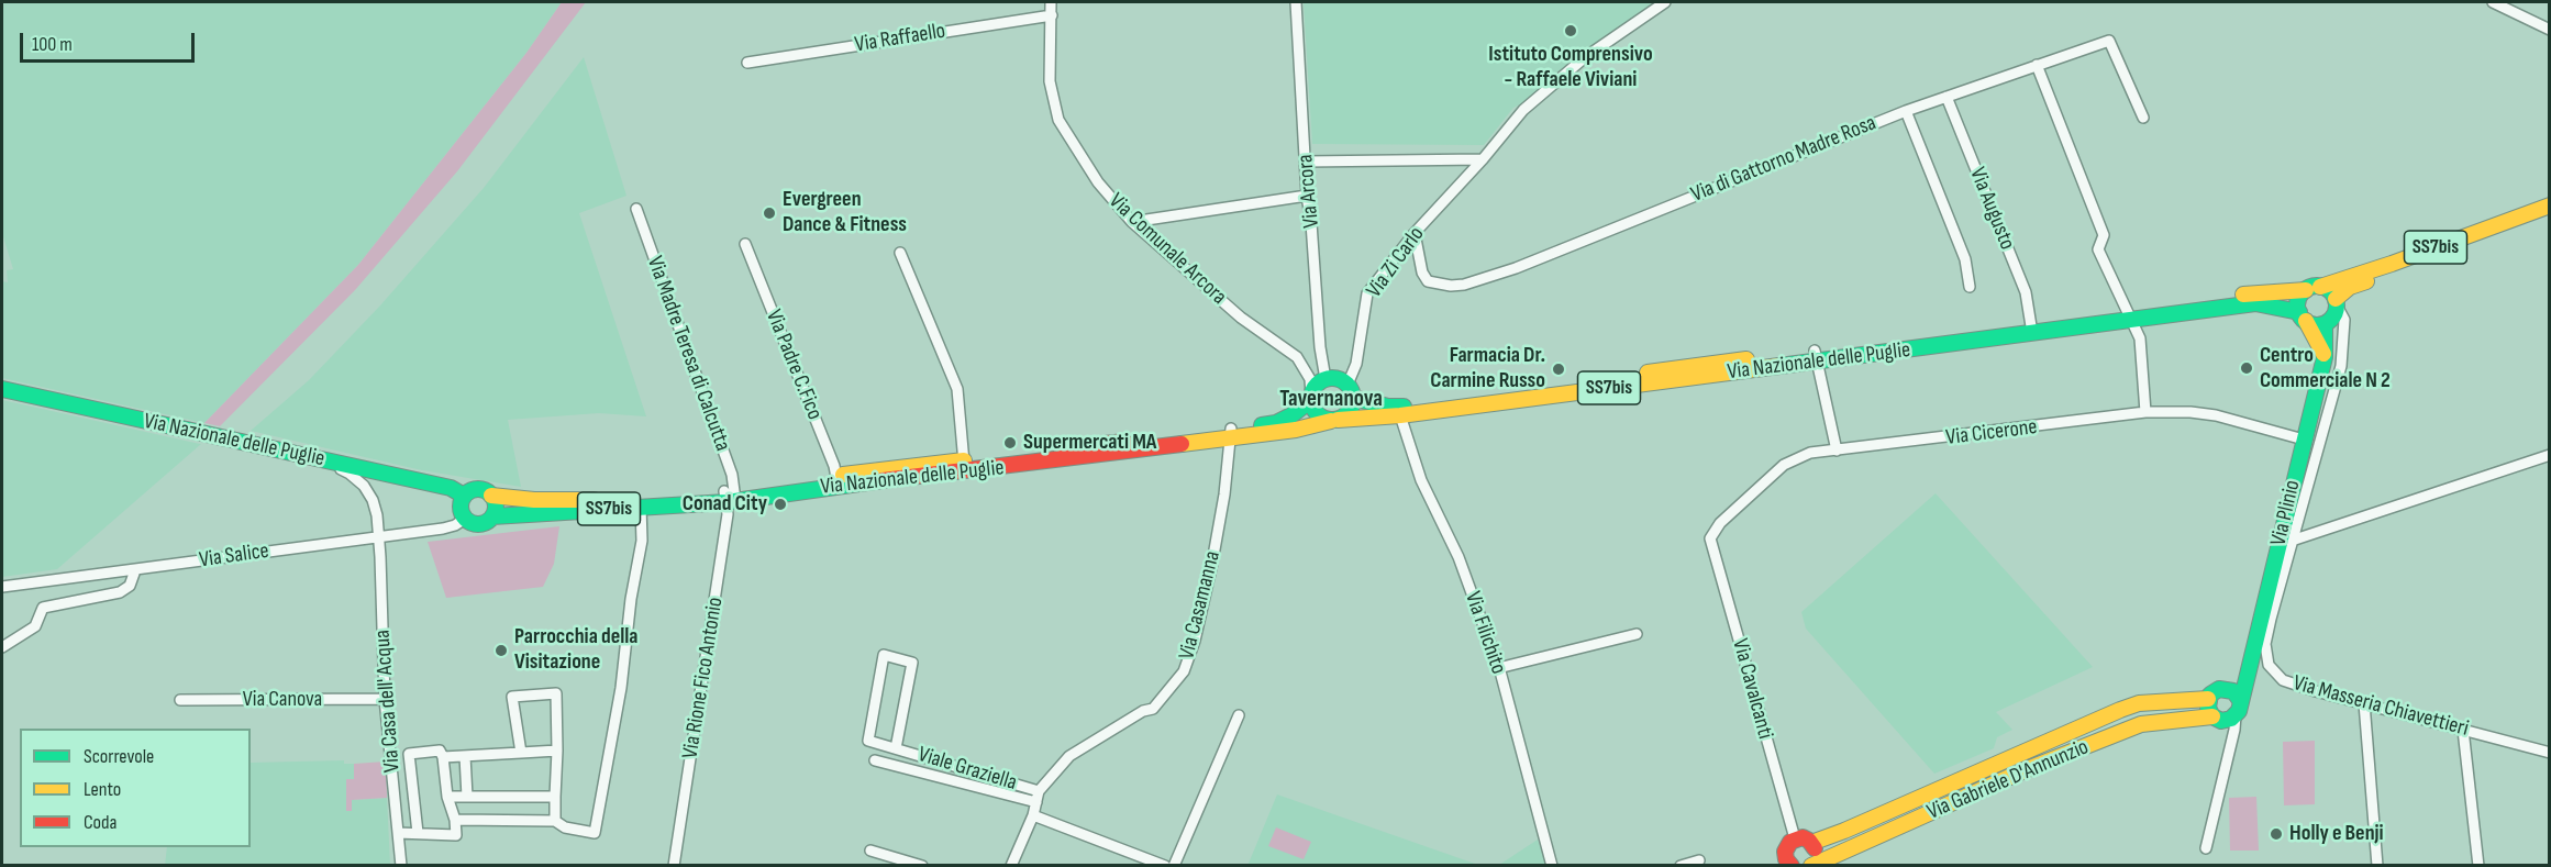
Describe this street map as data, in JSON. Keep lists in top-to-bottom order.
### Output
{
  "streets": {
    "main road": [
      "SS7bis",
      "Via Nazionale delle Puglie",
      "Via Plinio",
      "Via Gabriele D'Annunzio"
    ],
    "street": [
      "Via Raffaello",
      "Via di Gattorno Madre Rosa",
      "Via Arcora",
      "Via Augusto",
      "Via Comunale Arcora",
      "Via Zi Carlo",
      "Via Madre Teresa di Calcutta",
      "Via Padre C.Fico",
      "Via Cicerone",
      "Via Salice",
      "Via Casamanna",
      "Via Filichito",
      "Via Rione Fico Antonio",
      "Via Cavalcanti",
      "Via Canova",
      "Via Casa dell' Acqua",
      "Via Masseria Chiavettieri",
      "Viale Graziella"
    ]
  },
  "crossings": [
    ["Via Raffaello", "Via Comunale Arcora"],
    ["Via di Gattorno Madre Rosa", "Via Augusto"],
    ["Via di Gattorno Madre Rosa", "Via Zi Carlo"],
    ["Via Arcora", "SS7bis"],
    ["Via Arcora", "Via Comunale Arcora"],
    ["Via Arcora", "Via Zi Carlo"],
    ["Via Arcora", "Via Nazionale delle Puglie"],
    ["Via Augusto", "Via Nazionale delle Puglie"],
    ["SS7bis", "Via Comunale Arcora"],
    ["SS7bis", "Via Zi Carlo"],
    ["SS7bis", "Via Nazionale delle Puglie"],
    ["SS7bis", "Via Plinio"],
    ["SS7bis", "Via Salice"],
    ["Via Comunale Arcora", "Via Zi Carlo"],
    ["Via Comunale Arcora", "Via Nazionale delle Puglie"],
    ["Via Zi Carlo", "Via Nazionale delle Puglie"],
    ["Via Madre Teresa di Calcutta", "Via Nazionale delle Puglie"],
    ["Via Madre Teresa di Calcutta", "Via Rione Fico Antonio"],
    ["Via Nazionale delle Puglie", "Via Padre C.Fico"],
    ["Via Nazionale delle Puglie", "Via Plinio"],
    ["Via Nazionale delle Puglie", "Via Salice"],
    ["Via Nazionale delle Puglie", "Via Casamanna"],
    ["Via Nazionale delle Puglie", "Via Filichito"],
    ["Via Nazionale delle Puglie", "Via Rione Fico Antonio"],
    ["Via Nazionale delle Puglie", "Via Casa dell' Acqua"],
    ["Via Cicerone", "Via Plinio"],
    ["Via Cicerone", "Via Cavalcanti"],
    ["Via Salice", "Via Casa dell' Acqua"],
    ["Via Casamanna", "Viale Graziella"],
    ["Via Canova", "Via Casa dell' Acqua"]
  ],
  "districts": ["Tavernanova"],
  "places": [
    "Istituto Comprensivo - Raffaele Viviani",
    "Evergreen Dance & Fitness",
    "Centro Commerciale N 2",
    "Farmacia Dr. Carmine Russo",
    "Supermercati MA",
    "Conad City",
    "Parrocchia della Visitazione",
    "Holly e Benji"
  ],
  "legend": ["Scorrevole", "Lento", "Coda"],
  "scale_bar": "100 m"
}
